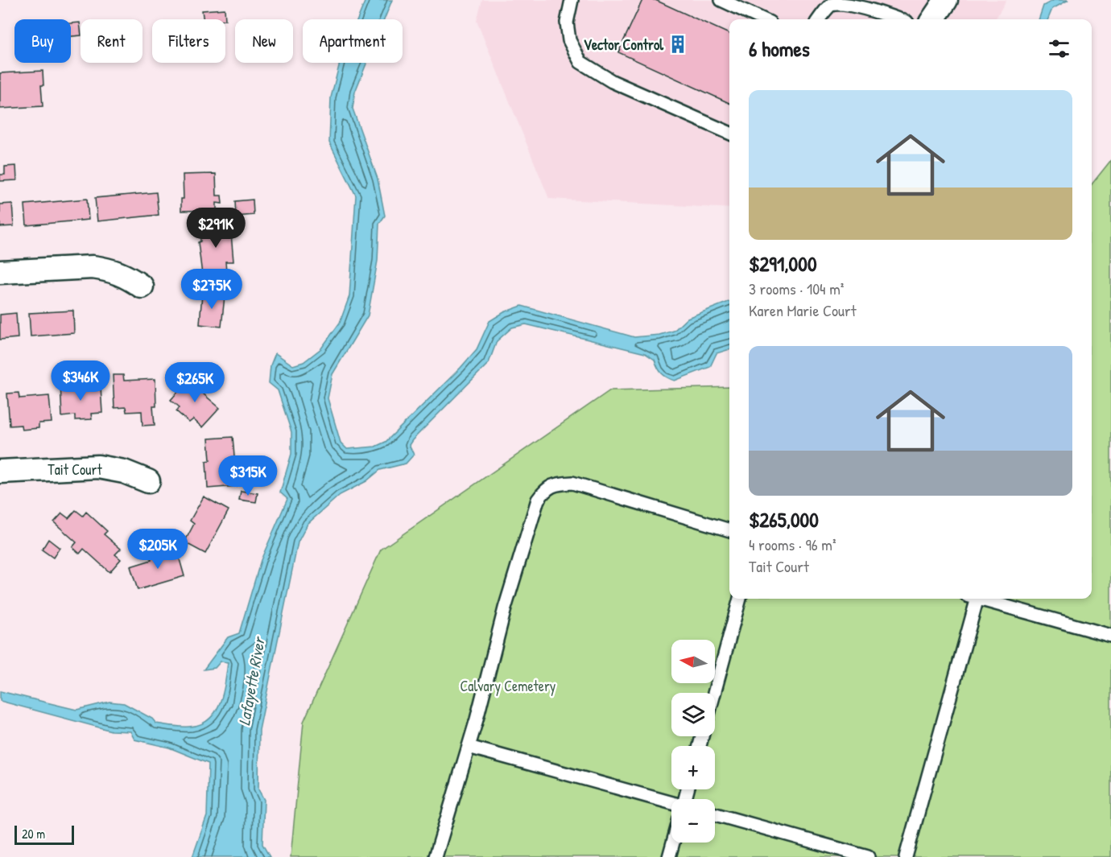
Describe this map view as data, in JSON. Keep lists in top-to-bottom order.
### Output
{
  "streets": {
    "street": ["Tait Court"]
  },
  "water": ["Lafayette River"],
  "parks": ["Calvary Cemetery"],
  "places": {
    "building": ["Vector Control"]
  },
  "scale_bar": "20 m",
  "north": "left",
  "page": {
    "chip": [
      "Buy",
      "Rent",
      "Filters",
      "New",
      "Apartment"
    ],
    "heading": "6 homes",
    "list": [
      {
        "name": "$291,000",
        "note": "3 rooms · 104 m² · Karen Marie Court"
      },
      {
        "name": "$265,000",
        "note": "4 rooms · 96 m² · Tait Court"
      }
    ],
    "price": [
      "$291K",
      "$275K",
      "$346K",
      "$265K",
      "$315K",
      "$205K"
    ],
    "map_buttons": ["+", "−"],
    "scale": "20 m"
  }
}
